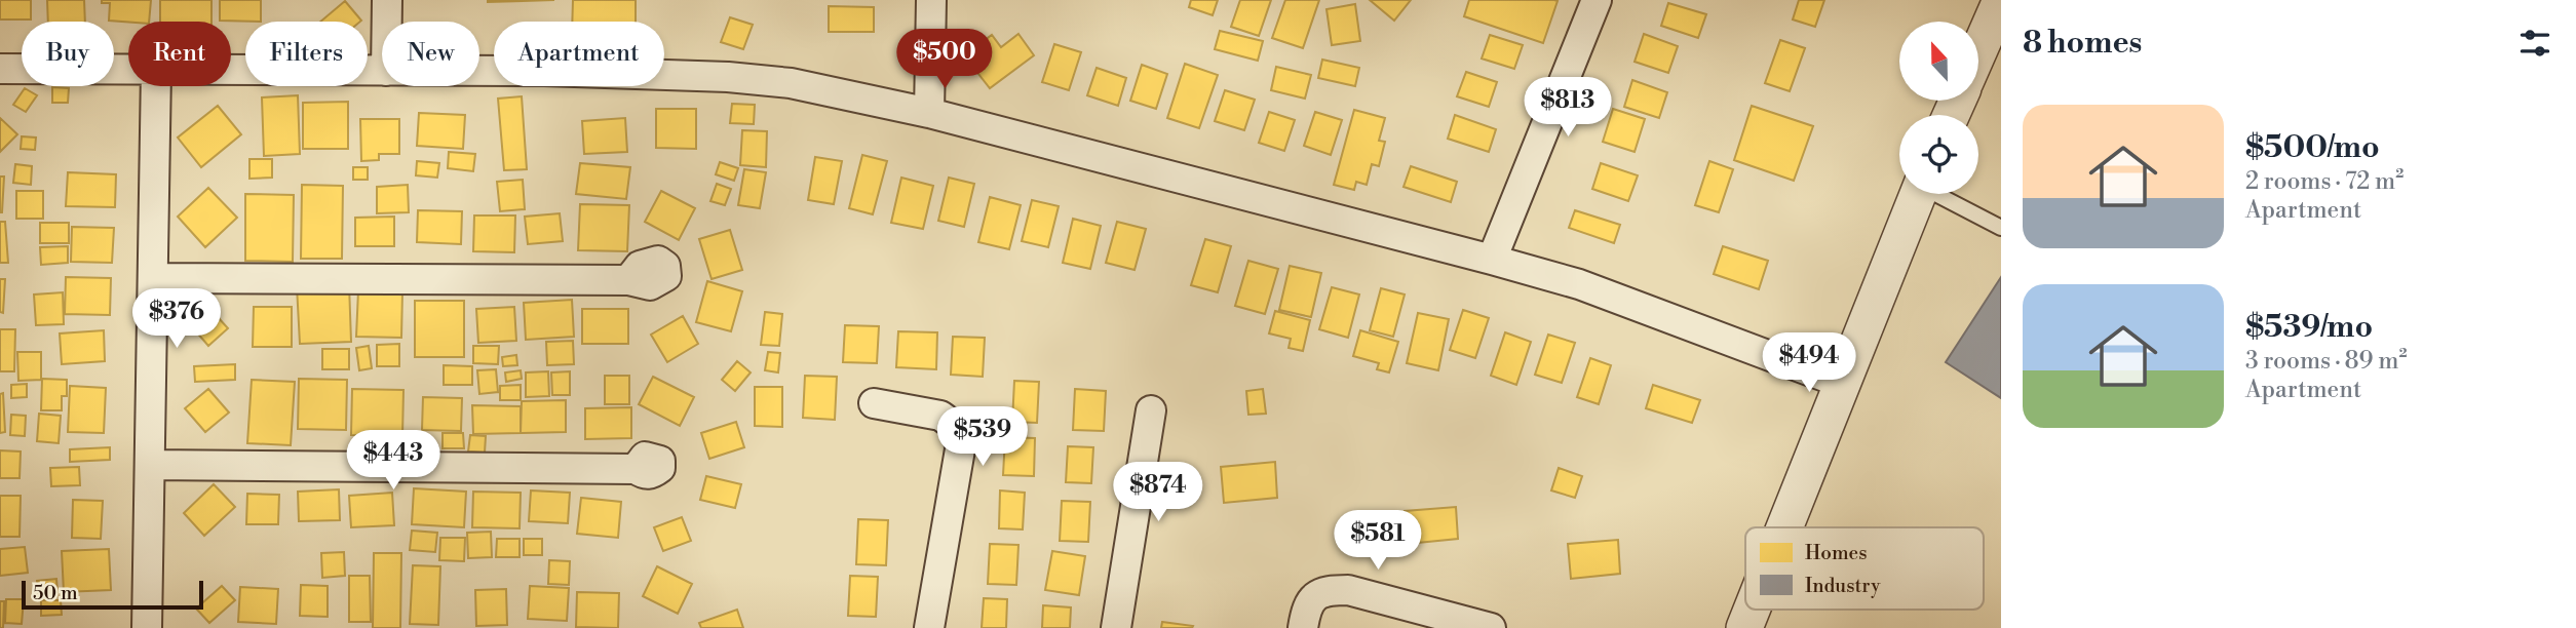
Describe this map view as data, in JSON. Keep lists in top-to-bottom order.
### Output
{
  "legend": ["Homes", "Industry"],
  "scale_bar": "50 m",
  "north": "top",
  "page": {
    "heading": "8 homes",
    "chip": [
      "Buy",
      "Rent",
      "Filters",
      "New",
      "Apartment"
    ],
    "price": [
      "$500",
      "$813",
      "$376",
      "$494",
      "$539",
      "$443",
      "$874",
      "$581"
    ],
    "list": [
      {
        "name": "$500/mo",
        "note": "2 rooms · 72 m² · Apartment"
      },
      {
        "name": "$539/mo",
        "note": "3 rooms · 89 m² · Apartment"
      }
    ],
    "scale": "50 m"
  }
}
